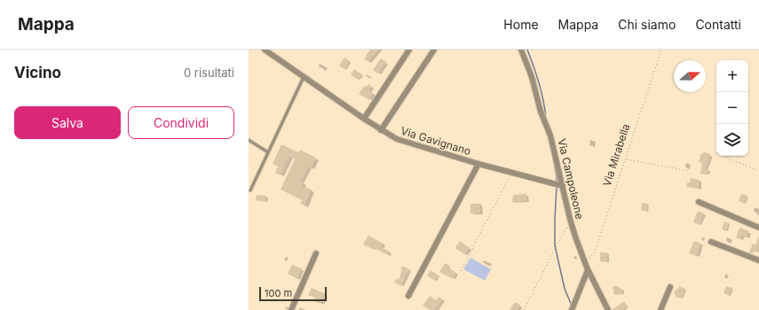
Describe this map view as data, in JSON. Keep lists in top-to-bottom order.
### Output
{
  "streets": {
    "street": ["Via Gavignano", "Via Campoleone"],
    "path": ["Via Mirabella"]
  },
  "crossings": [
    ["Via Gavignano", "Via Campoleone"],
    ["Via Mirabella", "Via Campoleone"]
  ],
  "scale_bar": "100 m",
  "north": "right",
  "page": {
    "header": "Mappa",
    "nav": [
      "Home",
      "Mappa",
      "Chi siamo",
      "Contatti"
    ],
    "heading": ["Vicino", "0 risultati"],
    "map_buttons": ["+", "−"],
    "buttons": ["Salva", "Condividi"],
    "scale": "100 m"
  }
}
